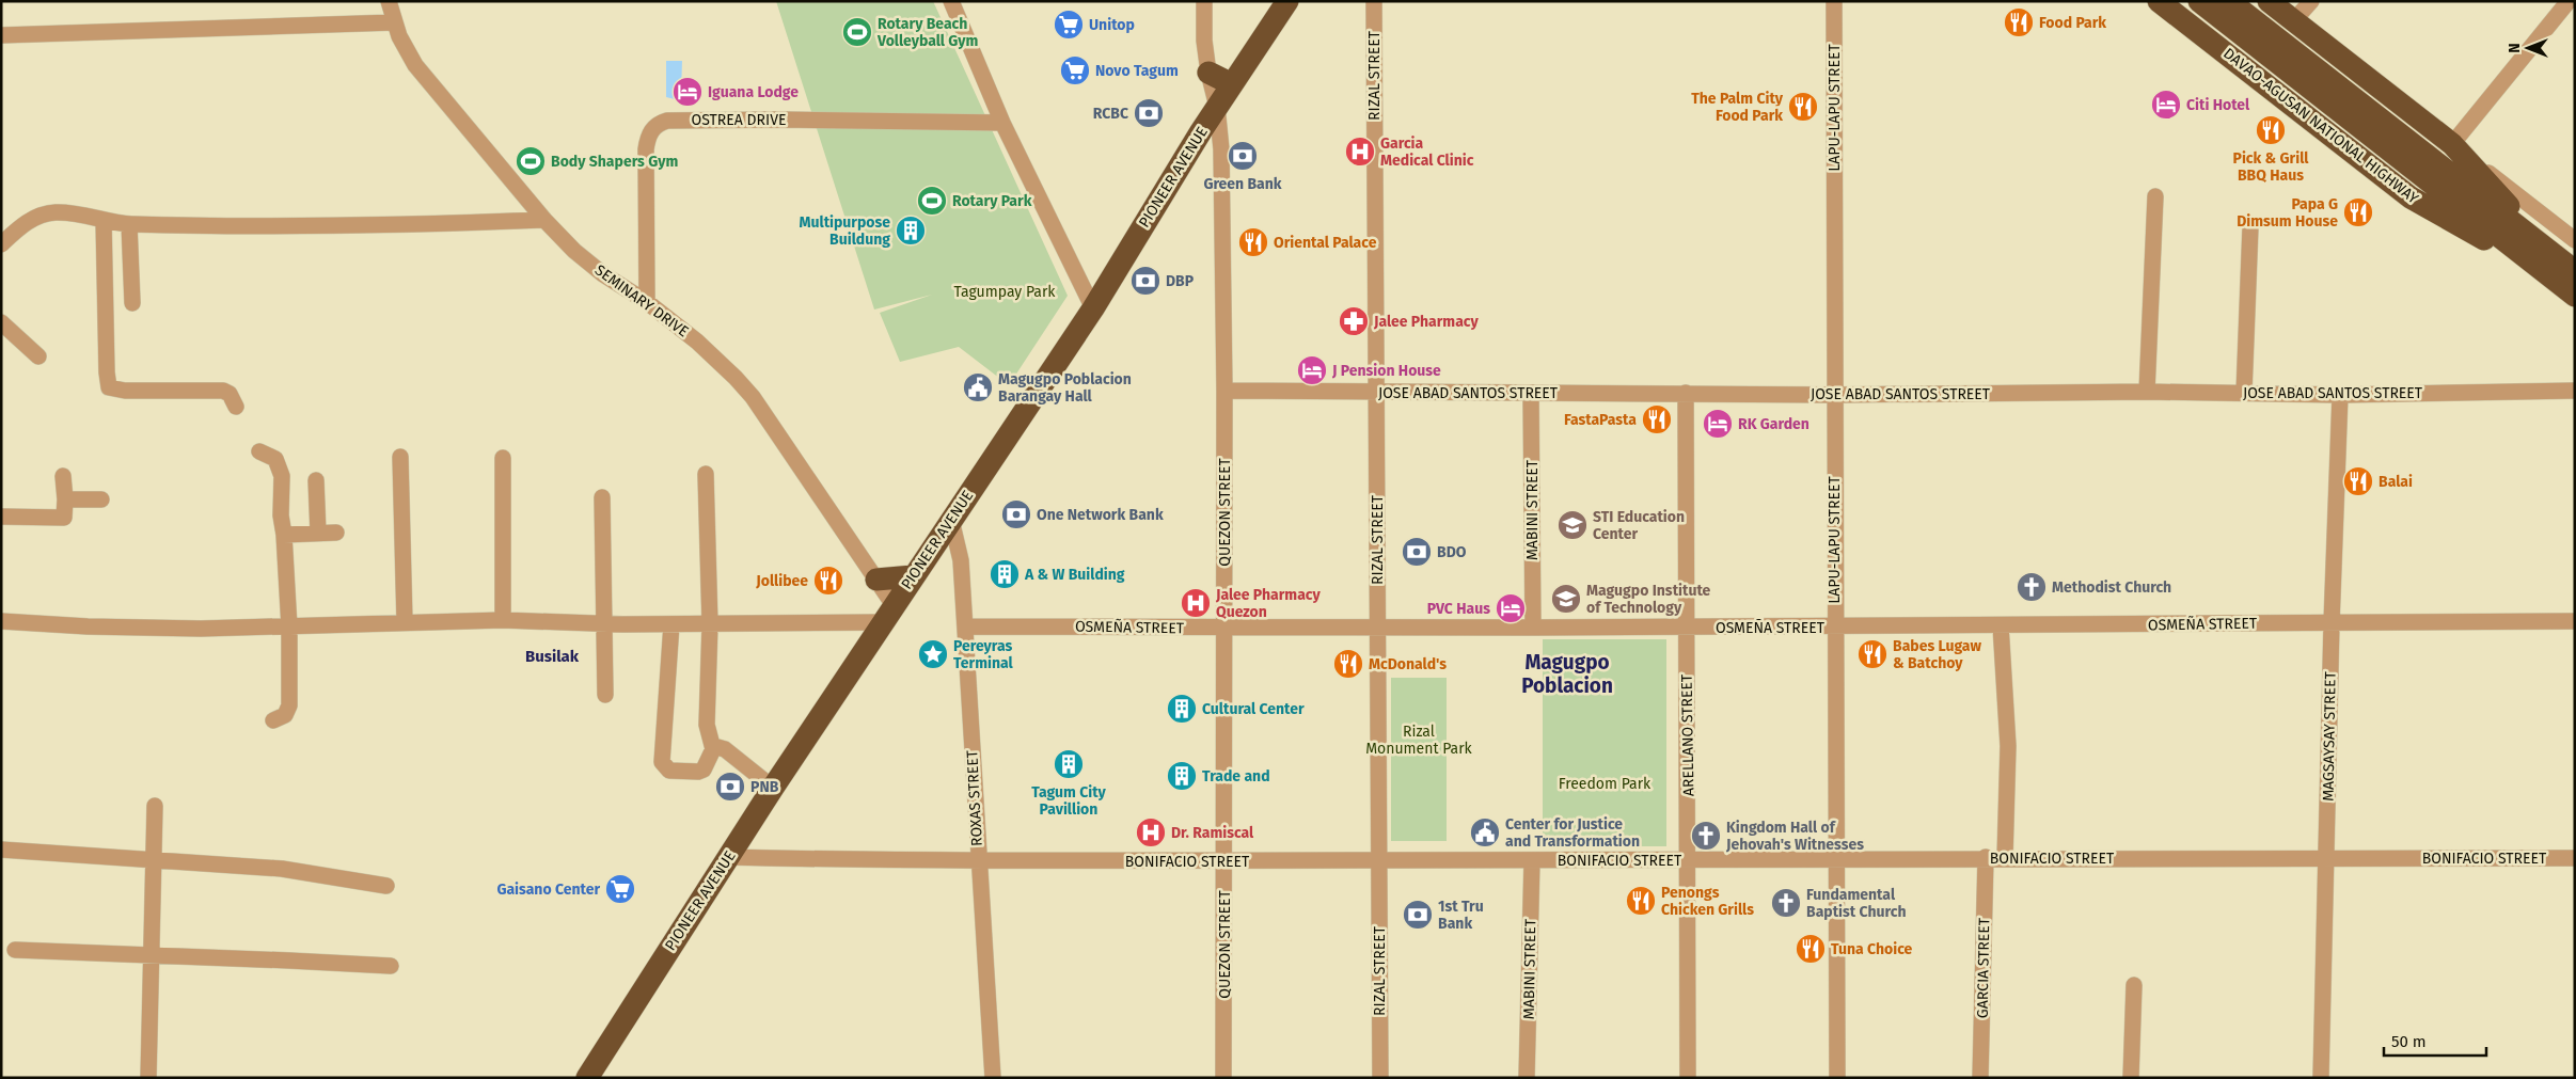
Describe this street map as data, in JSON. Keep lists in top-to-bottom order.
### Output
{
  "streets": {
    "highway": ["DAVAO-AGUSAN NATIONAL HIGHWAY", "PIONEER AVENUE"],
    "street": [
      "RIZAL STREET",
      "LAPU-LAPU STREET",
      "OSTREA DRIVE",
      "SEMINARY DRIVE",
      "JOSE ABAD SANTOS STREET",
      "MABINI STREET",
      "QUEZON STREET",
      "OSMEÑA STREET",
      "ARELLANO STREET",
      "MAGSAYSAY STREET",
      "ROXAS STREET",
      "BONIFACIO STREET",
      "GARCIA STREET"
    ]
  },
  "crossings": [
    ["RIZAL STREET", "JOSE ABAD SANTOS STREET"],
    ["RIZAL STREET", "OSMEÑA STREET"],
    ["RIZAL STREET", "BONIFACIO STREET"],
    ["LAPU-LAPU STREET", "JOSE ABAD SANTOS STREET"],
    ["LAPU-LAPU STREET", "OSMEÑA STREET"],
    ["LAPU-LAPU STREET", "BONIFACIO STREET"],
    ["OSTREA DRIVE", "SEMINARY DRIVE"],
    ["PIONEER AVENUE", "SEMINARY DRIVE"],
    ["PIONEER AVENUE", "QUEZON STREET"],
    ["PIONEER AVENUE", "ROXAS STREET"],
    ["PIONEER AVENUE", "BONIFACIO STREET"],
    ["JOSE ABAD SANTOS STREET", "MABINI STREET"],
    ["JOSE ABAD SANTOS STREET", "QUEZON STREET"],
    ["JOSE ABAD SANTOS STREET", "ARELLANO STREET"],
    ["JOSE ABAD SANTOS STREET", "MAGSAYSAY STREET"],
    ["MABINI STREET", "OSMEÑA STREET"],
    ["MABINI STREET", "BONIFACIO STREET"],
    ["QUEZON STREET", "OSMEÑA STREET"],
    ["QUEZON STREET", "BONIFACIO STREET"],
    ["OSMEÑA STREET", "ARELLANO STREET"],
    ["OSMEÑA STREET", "MAGSAYSAY STREET"],
    ["OSMEÑA STREET", "ROXAS STREET"],
    ["ARELLANO STREET", "BONIFACIO STREET"],
    ["MAGSAYSAY STREET", "BONIFACIO STREET"],
    ["ROXAS STREET", "BONIFACIO STREET"],
    ["BONIFACIO STREET", "GARCIA STREET"]
  ],
  "districts": ["Busilak", "Magugpo Poblacion"],
  "parks": ["Tagumpay Park", "Rizal Monument Park", "Freedom Park"],
  "places": {
    "restaurant": [
      "Food Park",
      "The Palm City Food Park",
      "Pick & Grill BBQ Haus",
      "Papa G Dimsum House",
      "Oriental Palace",
      "FastaPasta",
      "Balai",
      "Jollibee",
      "Babes Lugaw & Batchoy",
      "McDonald's",
      "Penongs Chicken Grills",
      "Tuna Choice"
    ],
    "supermarket": ["Unitop", "Novo Tagum", "Gaisano Center"],
    "sports": ["Rotary Beach Volleyball Gym", "Body Shapers Gym", "Rotary Park"],
    "hotel": [
      "Iguana Lodge",
      "Citi Hotel",
      "J Pension House",
      "RK Garden",
      "PVC Haus"
    ],
    "bank": [
      "RCBC",
      "Green Bank",
      "DBP",
      "One Network Bank",
      "BDO",
      "PNB",
      "1st Tru Bank"
    ],
    "hospital": ["Garcia Medical Clinic", "Jalee Pharmacy Quezon", "Dr. Ramiscal"],
    "building": [
      "Multipurpose Buildung",
      "A & W Building",
      "Cultural Center",
      "Tagum City Pavillion",
      "Trade and"
    ],
    "pharmacy": ["Jalee Pharmacy"],
    "public building": ["Magugpo Poblacion Barangay Hall", "Center for Justice and Transformation"],
    "school or university": ["STI Education Center", "Magugpo Institute of Technology"],
    "church": ["Methodist Church", "Kingdom Hall of Jehovah's Witnesses", "Fundamental Baptist Church"],
    "place": ["Pereyras Terminal"]
  },
  "scale_bar": "50 m",
  "north": "left"
}
